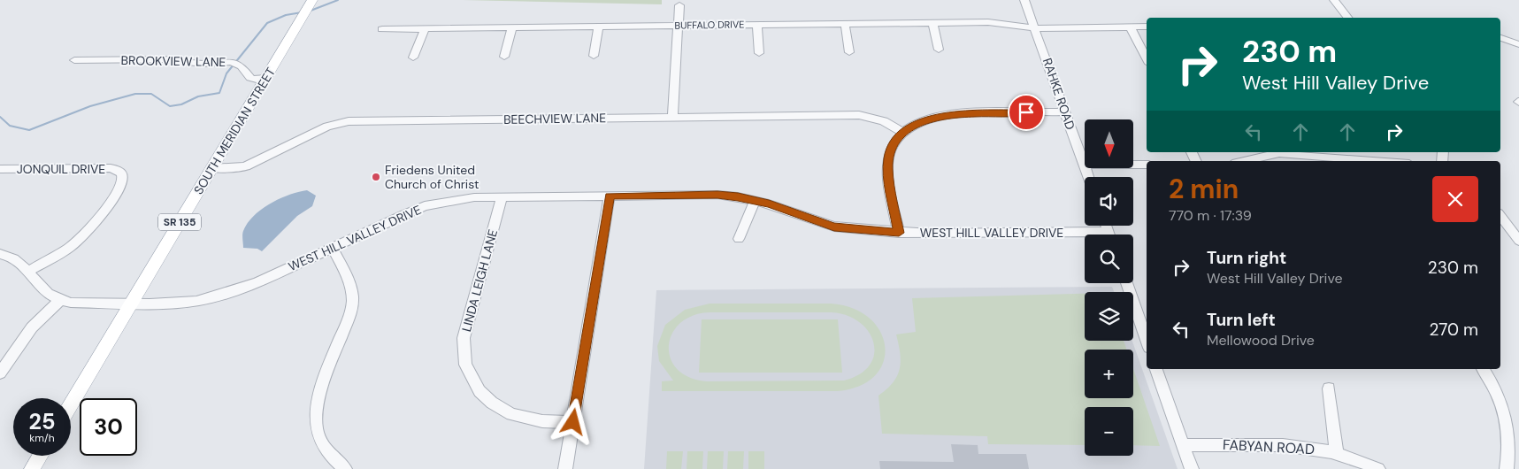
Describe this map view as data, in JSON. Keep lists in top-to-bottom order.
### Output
{
  "streets": {
    "main road": ["SOUTH MERIDIAN STREET", "SR 135"],
    "street": [
      "BUFFALO DRIVE",
      "BROOKVIEW LANE",
      "RAHKE ROAD",
      "BEECHVIEW LANE",
      "JONQUIL DRIVE",
      "WEST HILL VALLEY DRIVE",
      "LINDA LEIGH LANE",
      "FABYAN ROAD"
    ]
  },
  "crossings": [
    ["BUFFALO DRIVE", "RAHKE ROAD"],
    ["BROOKVIEW LANE", "SOUTH MERIDIAN STREET"],
    ["BEECHVIEW LANE", "SOUTH MERIDIAN STREET"],
    ["SOUTH MERIDIAN STREET", "WEST HILL VALLEY DRIVE"],
    ["WEST HILL VALLEY DRIVE", "LINDA LEIGH LANE"]
  ],
  "places": ["Friedens United Church of Christ"],
  "north": "bottom",
  "page": {
    "turn": ["230 m", "West Hill Valley Drive"],
    "map_buttons": ["+", "−"],
    "heading": ["2 min", "770 m · 17:39"],
    "list": [
      {
        "name": "Turn right",
        "note": "West Hill Valley Drive",
        "value": "230 m"
      },
      {
        "name": "Turn left",
        "note": "Mellowood Drive",
        "value": "270 m"
      }
    ],
    "speed": "25 km/h",
    "limit": "30"
  }
}
